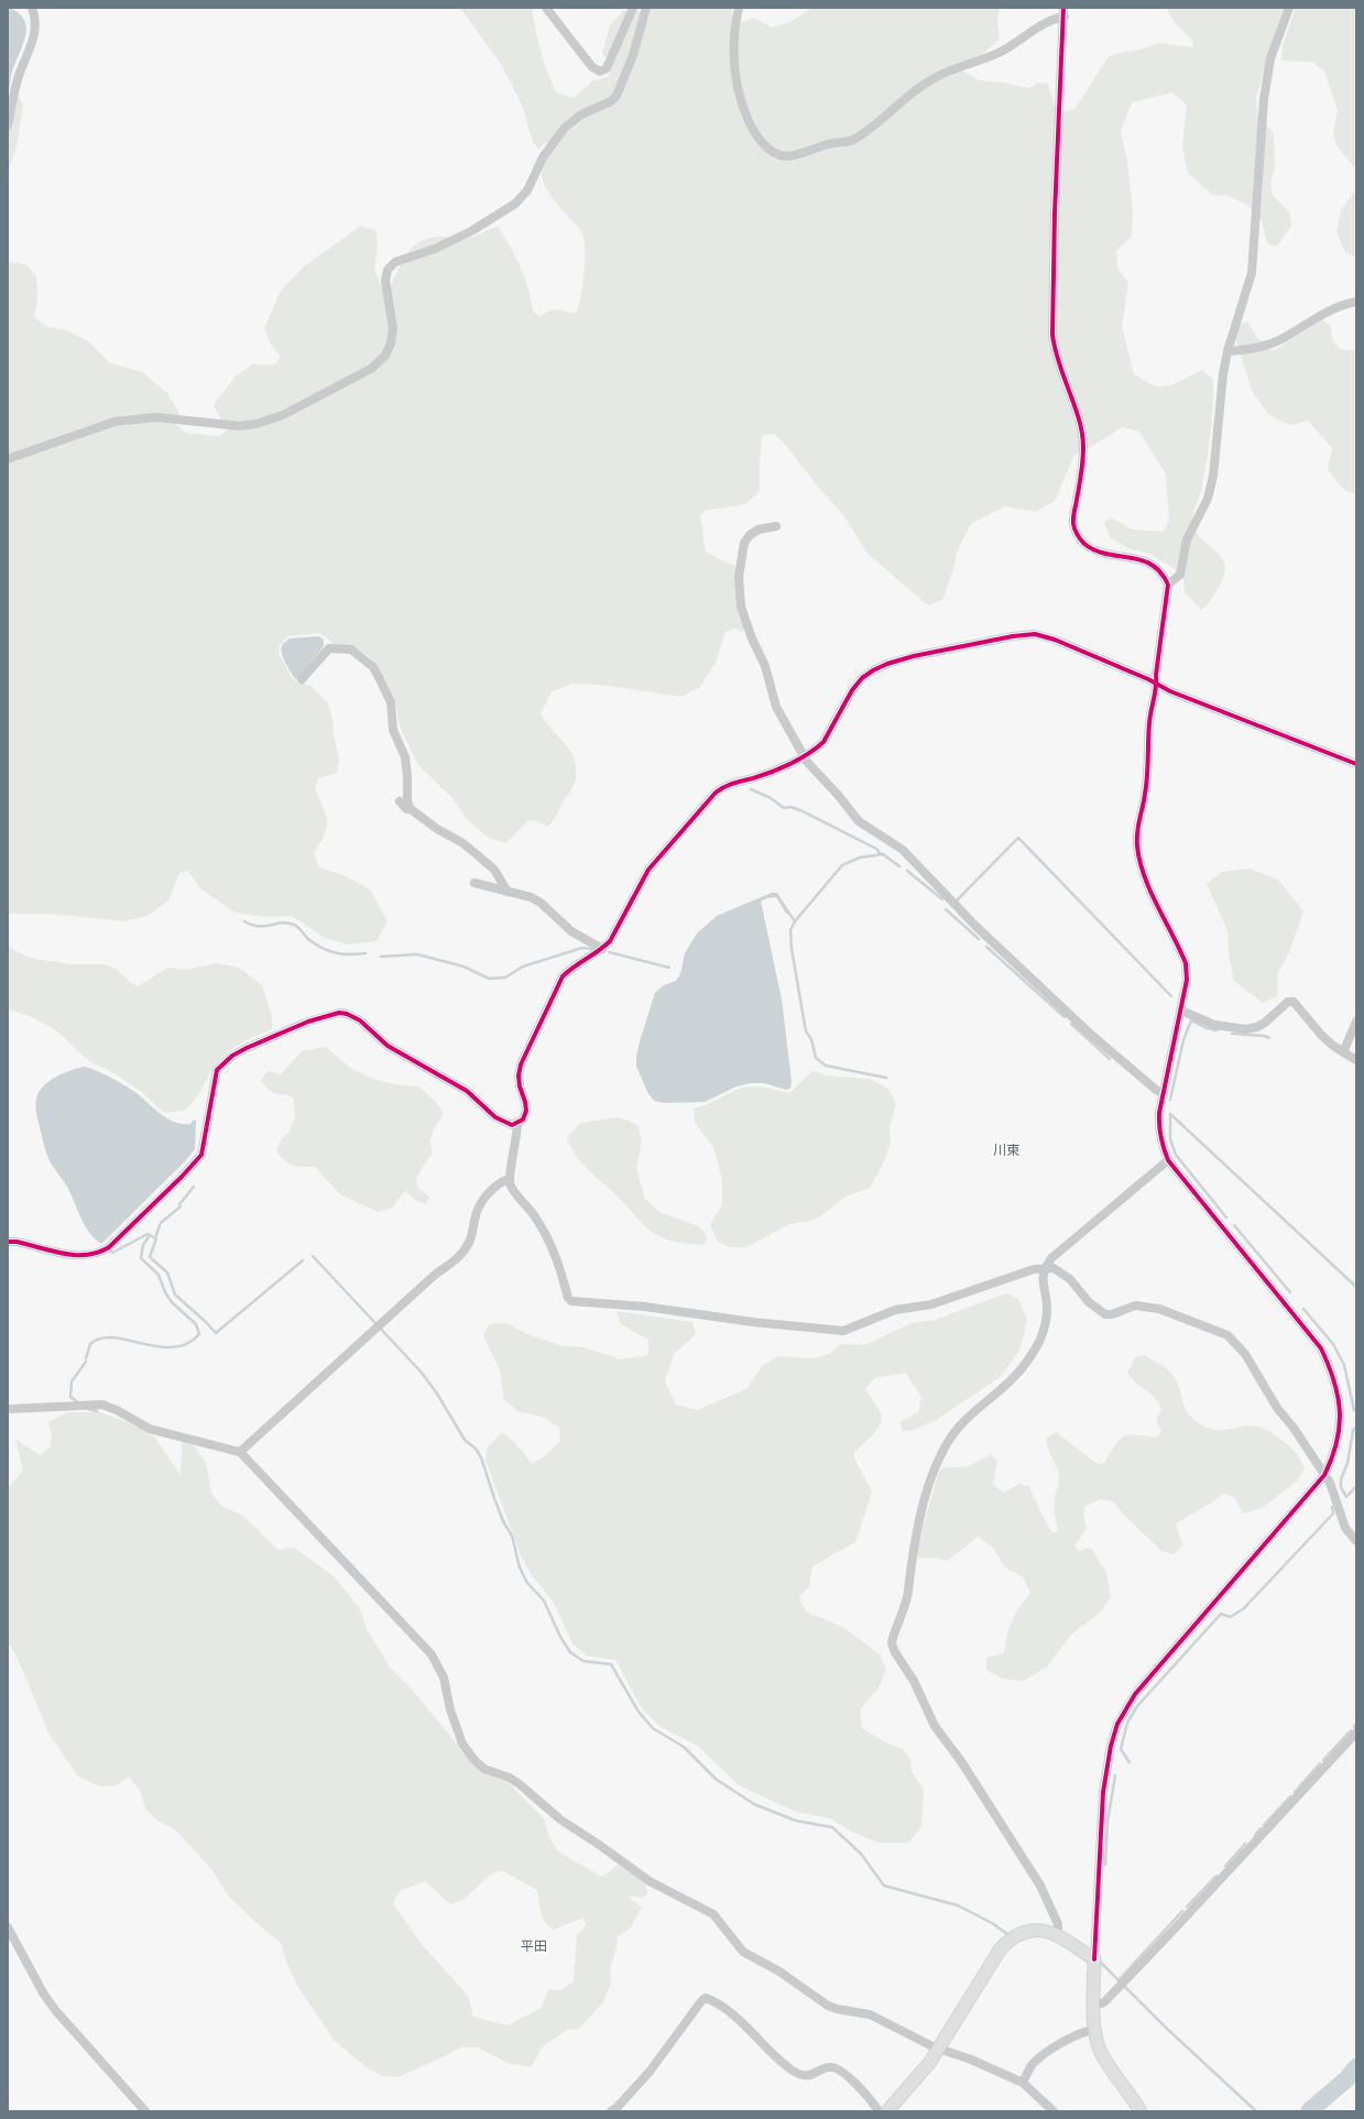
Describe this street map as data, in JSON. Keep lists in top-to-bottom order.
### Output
{
  "districts": ["川東", "平田"]
}
